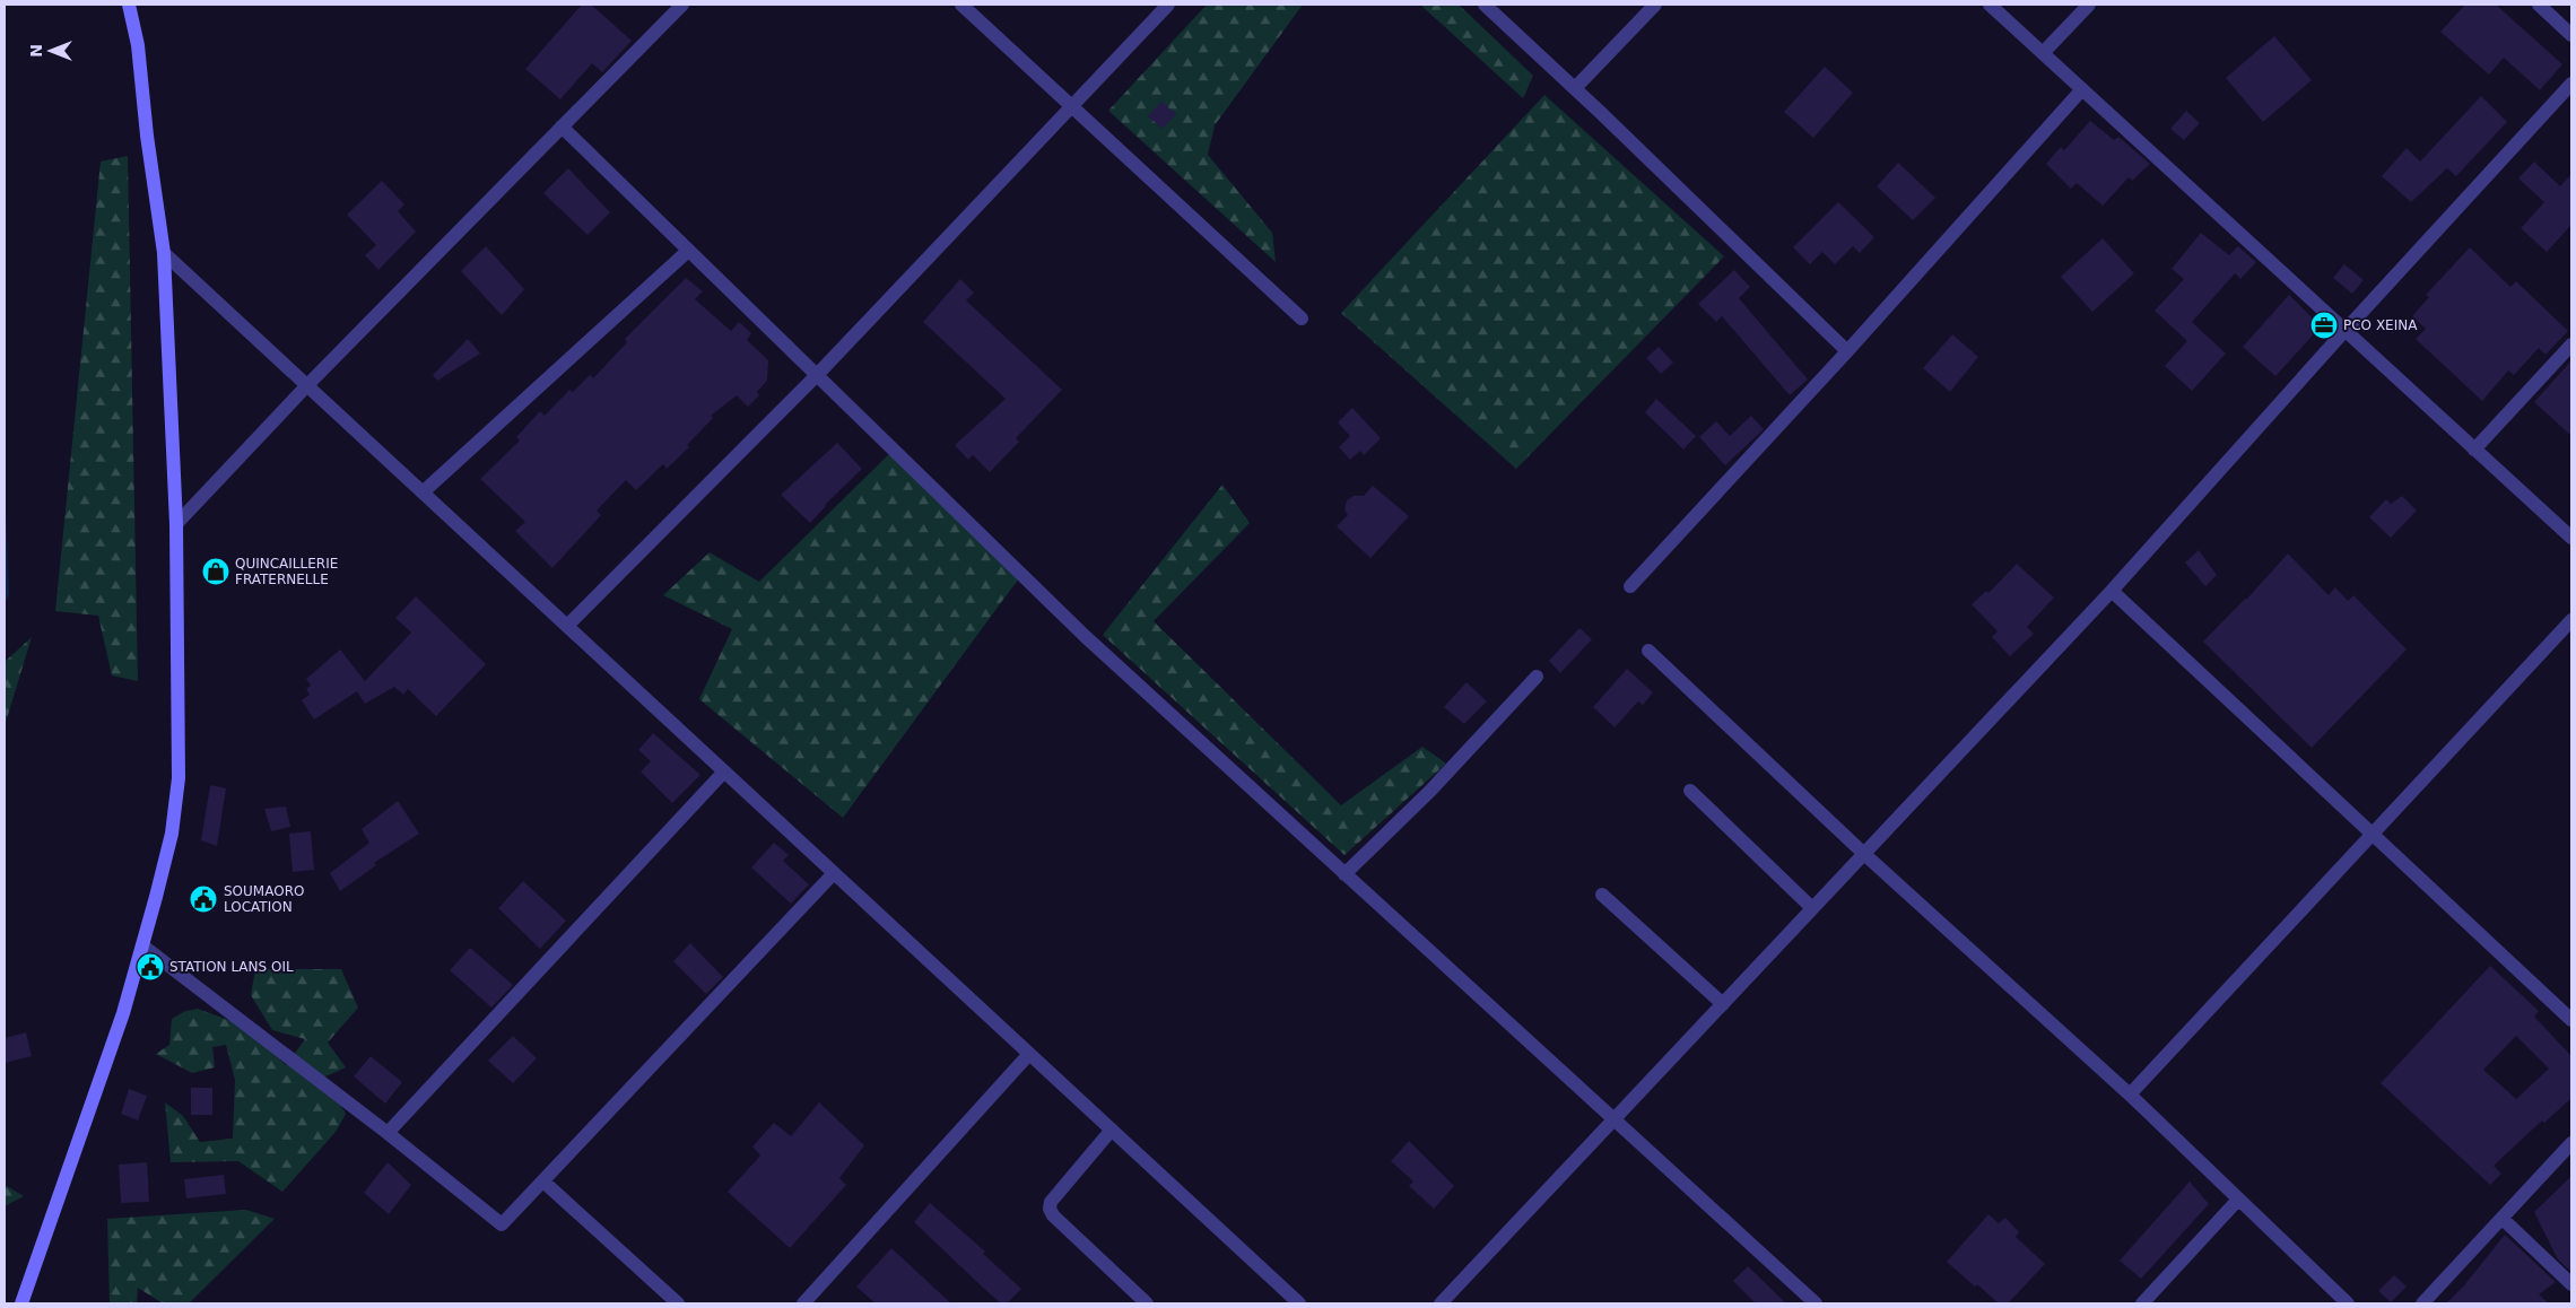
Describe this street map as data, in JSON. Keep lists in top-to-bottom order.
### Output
{
  "places": {
    "office": ["PCO XEINA"],
    "shop": ["QUINCAILLERIE FRATERNELLE"],
    "public building": ["SOUMAORO LOCATION", "STATION LANS OIL"]
  },
  "north": "left"
}
